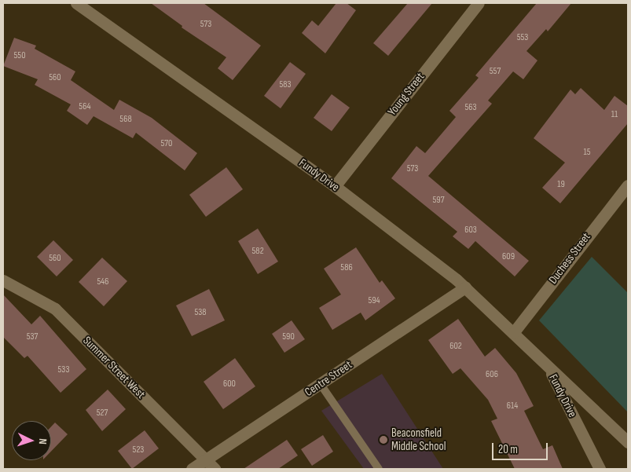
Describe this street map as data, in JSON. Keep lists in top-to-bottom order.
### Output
{
  "streets": {
    "street": [
      "Young Street",
      "Fundy Drive",
      "Duchess Street",
      "Summer Street West",
      "Centre Street"
    ]
  },
  "crossings": [
    ["Young Street", "Fundy Drive"],
    ["Fundy Drive", "Duchess Street"],
    ["Fundy Drive", "Centre Street"],
    ["Summer Street West", "Centre Street"]
  ],
  "places": ["Beaconsfield Middle School"],
  "house_numbers": [
    "573",
    "553",
    "550",
    "557",
    "560",
    "583",
    "564",
    "563",
    "11",
    "568",
    "570",
    "15",
    "573",
    "19",
    "597",
    "603",
    "582",
    "609",
    "560",
    "586",
    "546",
    "594",
    "538",
    "537",
    "590",
    "602",
    "533",
    "606",
    "600",
    "614",
    "527",
    "523"
  ],
  "scale_bar": "20 m",
  "north": "right"
}
